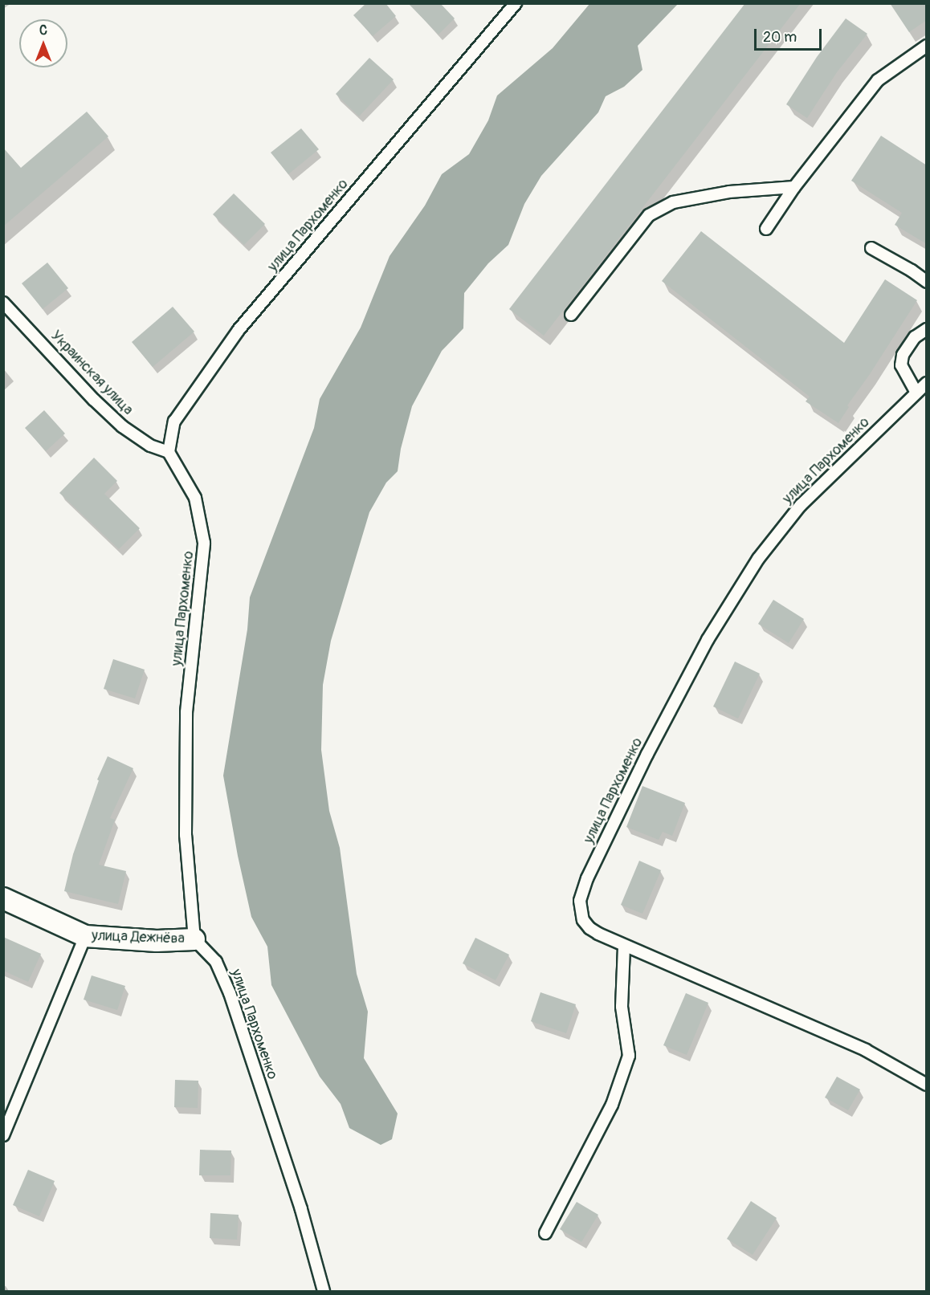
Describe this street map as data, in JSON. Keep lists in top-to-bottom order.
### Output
{
  "streets": {
    "street": ["улица Дежнёва"],
    "lane": ["улица Пархоменко", "Украинская улица"]
  },
  "crossings": [
    ["улица Пархоменко", "Украинская улица"],
    ["улица Пархоменко", "улица Дежнёва"]
  ],
  "scale_bar": "20 m",
  "north": "top"
}
